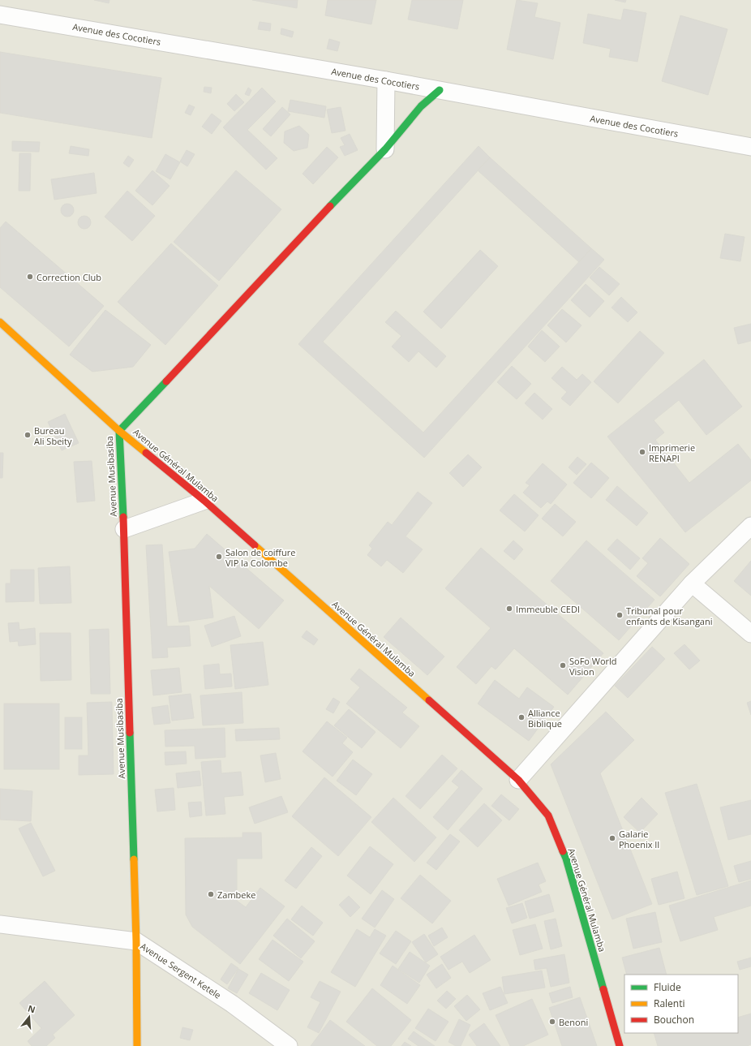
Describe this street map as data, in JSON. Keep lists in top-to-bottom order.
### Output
{
  "streets": {
    "street": [
      "Avenue des Cocotiers",
      "Avenue Général Mulamba",
      "Avenue Musibasiba",
      "Avenue Sergent Ketele"
    ]
  },
  "crossings": [
    ["Avenue Général Mulamba", "Avenue Musibasiba"],
    ["Avenue Musibasiba", "Avenue Sergent Ketele"]
  ],
  "places": [
    "Correction Club",
    "Bureau Ali Sbeity",
    "Imprimerie RENAPI",
    "Salon de coiffure VIP la Colombe",
    "Immeuble CEDI",
    "Tribunal pour enfants de Kisangani",
    "SoFo World Vision",
    "Alliance Biblique",
    "Galarie Phoenix II",
    "Zambeke",
    "Benoni"
  ],
  "legend": ["Fluide", "Ralenti", "Bouchon"],
  "north": "top"
}
